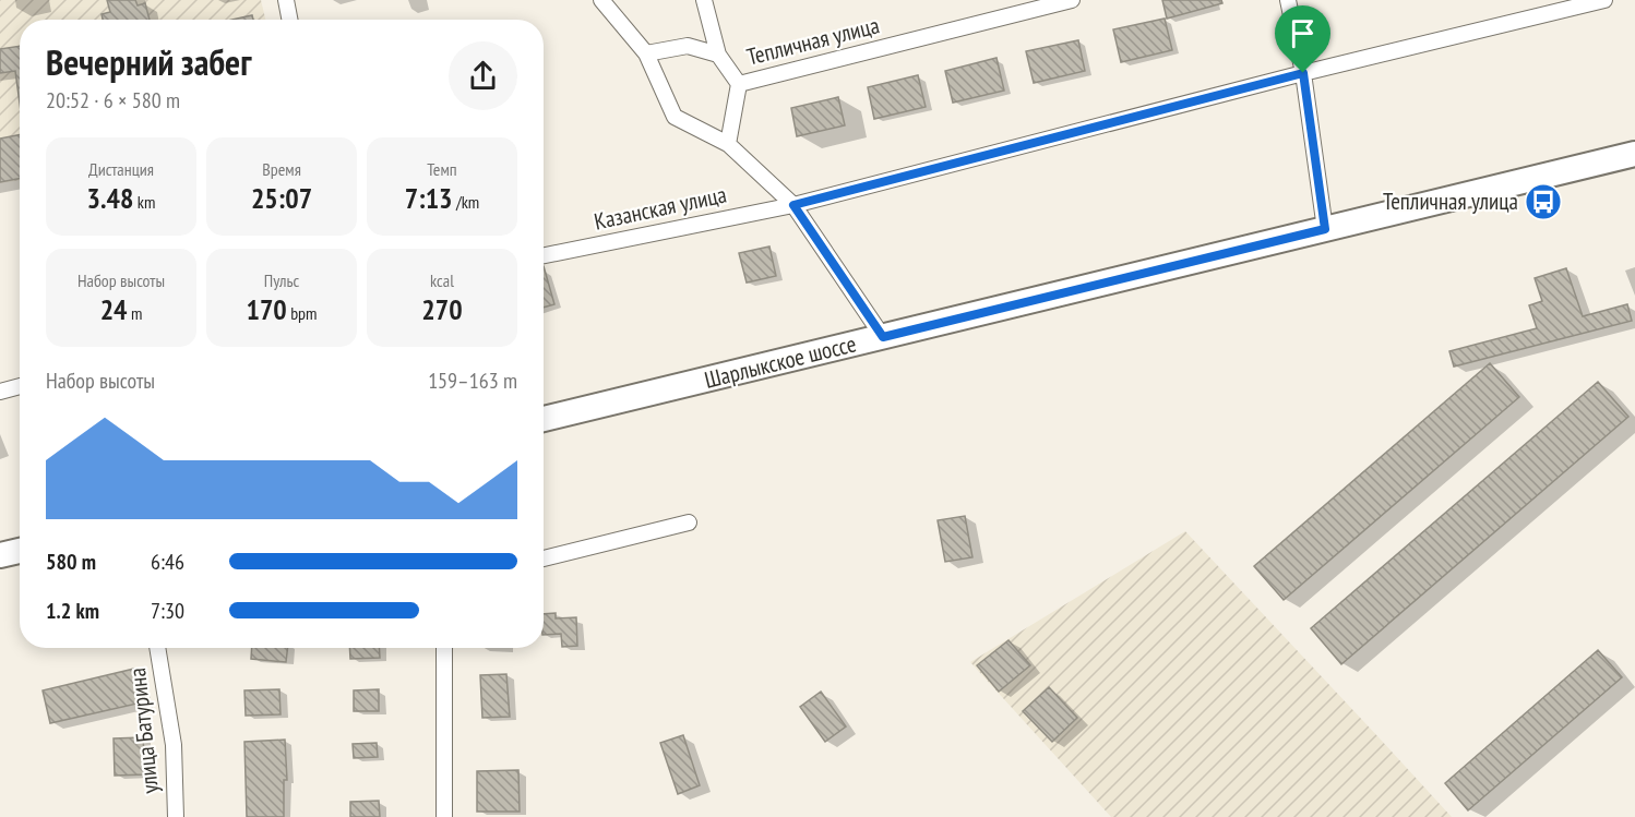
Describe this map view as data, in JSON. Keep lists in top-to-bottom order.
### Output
{
  "streets": {
    "main road": ["Шарлыкское шоссе"],
    "street": ["Тепличная улица", "Казанская улица", "улица Батурина"]
  },
  "places": {
    "bus stop": ["Тепличная улица"]
  },
  "page": {
    "heading": ["Вечерний забег", "20:52 · 6 × 580 m"],
    "stats": [
      ["Дистанция", "3.48 km"],
      ["Время", "25:07"],
      ["Темп", "7:13 /km"],
      ["Набор высоты", "24 m"],
      ["Пульс", "170 bpm"],
      ["kcal", "270"]
    ],
    "chart": ["Набор высоты", "159–163 m"],
    "list": [
      {
        "name": "580 m",
        "note": "6:46"
      },
      {
        "name": "1.2 km",
        "note": "7:30"
      }
    ]
  }
}
